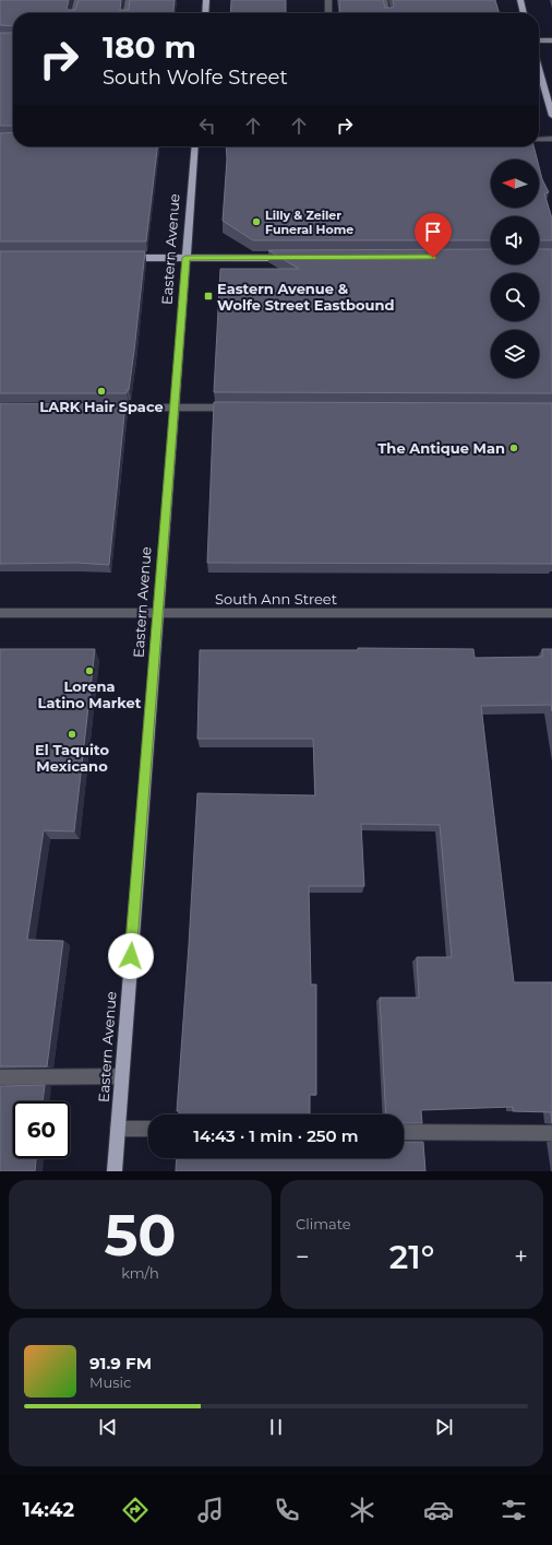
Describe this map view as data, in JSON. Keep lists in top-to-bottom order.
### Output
{
  "streets": {
    "main road": ["Eastern Avenue"],
    "street": ["South Ann Street"]
  },
  "crossings": [
    ["Eastern Avenue", "South Ann Street"]
  ],
  "places": {
    "other": [
      "Lilly & Zeiler Funeral Home",
      "LARK Hair Space",
      "The Antique Man",
      "Lorena Latino Market",
      "El Taquito Mexicano"
    ],
    "transit": ["Eastern Avenue & Wolfe Street Eastbound"]
  },
  "north": "left",
  "page": {
    "turn": ["180 m", "South Wolfe Street"],
    "limit": "60",
    "trip": "14:43 · 1 min · 250 m",
    "tile": [
      ["50", "km/h"],
      "Climate"
    ],
    "heat": ["−", "21°", "+"],
    "song": ["91.9 FM", "Music"],
    "tabs": "14:42"
  }
}
